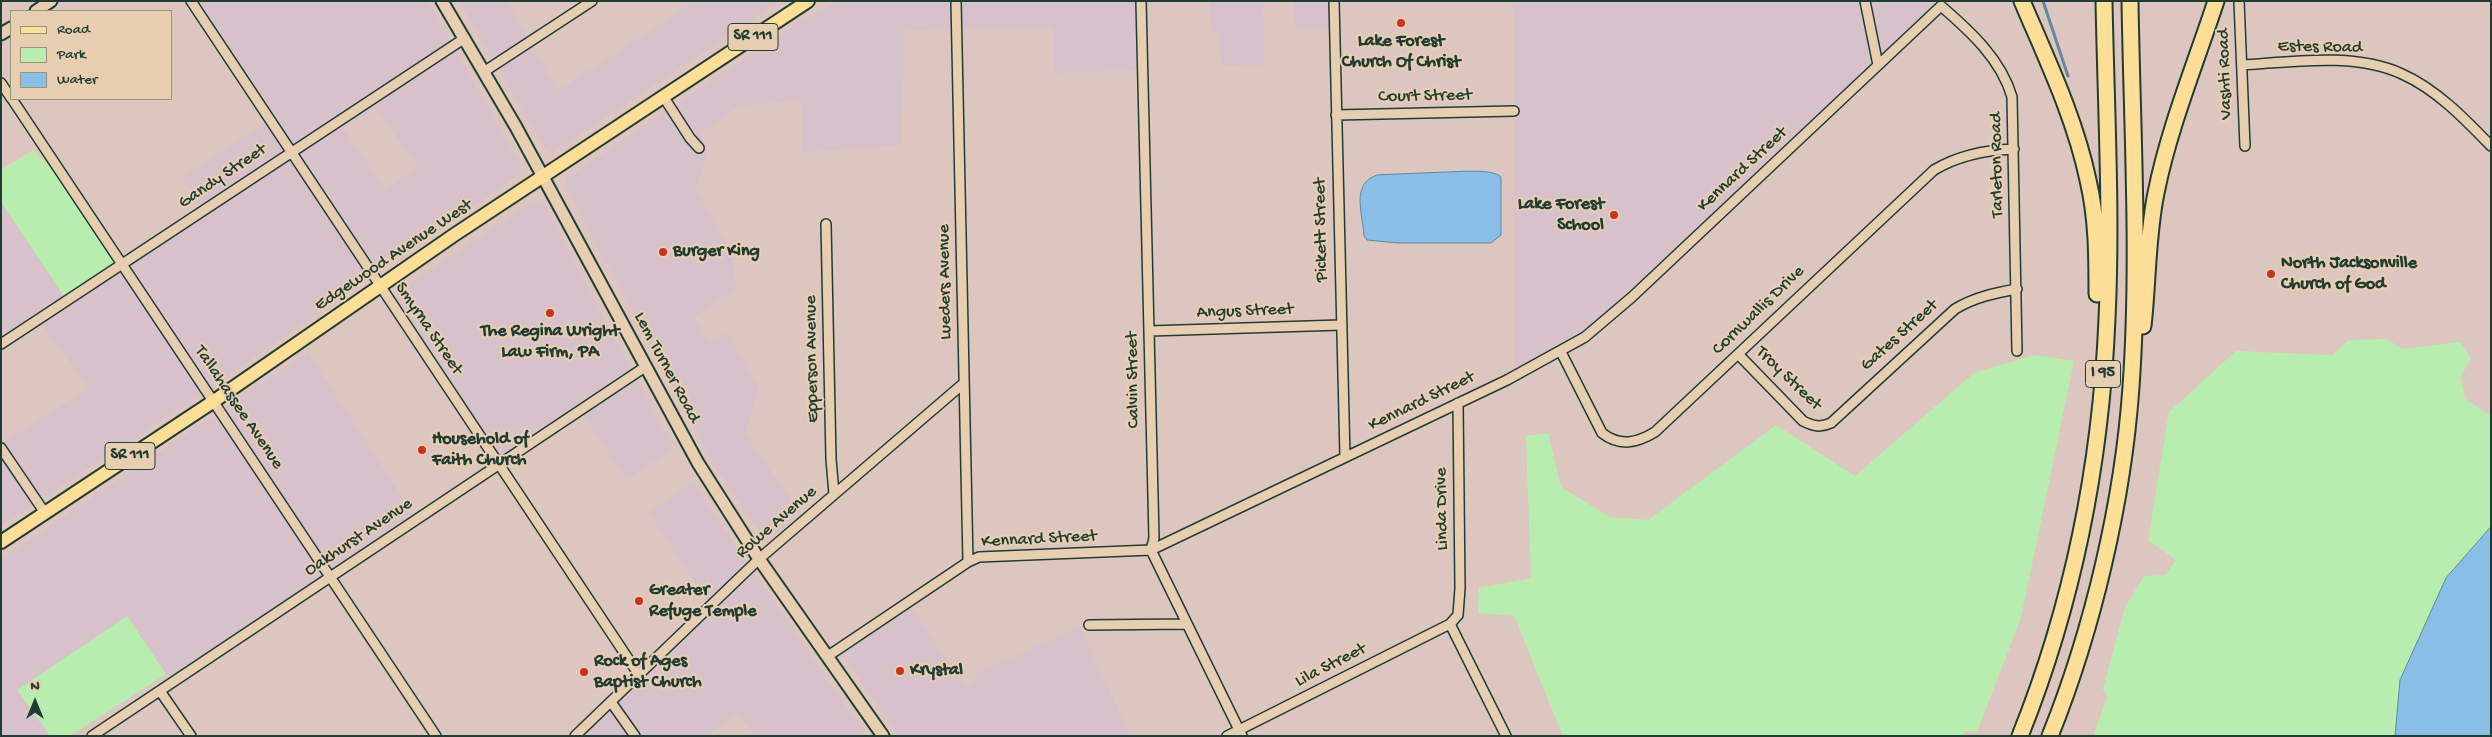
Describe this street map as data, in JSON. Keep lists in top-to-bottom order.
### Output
{
  "streets": {
    "highway": ["I 95"],
    "main road": ["SR 111", "Edgewood Avenue West", "Lem Turner Road"],
    "street": [
      "Estes Road",
      "Vashti Road",
      "Court Street",
      "Tarleton Road",
      "Kennard Street",
      "Gandy Street",
      "Pickett Street",
      "Lueders Avenue",
      "Cornwallis Drive",
      "Angus Street",
      "Smyrna Street",
      "Gates Street",
      "Epperson Avenue",
      "Troy Street",
      "Calvin Street",
      "Tallahassee Avenue",
      "Linda Drive",
      "Rowe Avenue",
      "Oakhurst Avenue",
      "Lila Street"
    ]
  },
  "crossings": [
    ["Estes Road", "Vashti Road"],
    ["Court Street", "Pickett Street"],
    ["Tarleton Road", "Kennard Street"],
    ["Tarleton Road", "Cornwallis Drive"],
    ["Tarleton Road", "Gates Street"],
    ["Kennard Street", "Pickett Street"],
    ["Kennard Street", "Lueders Avenue"],
    ["Kennard Street", "Cornwallis Drive"],
    ["Kennard Street", "Lem Turner Road"],
    ["Kennard Street", "Calvin Street"],
    ["Kennard Street", "Linda Drive"],
    ["Gandy Street", "Smyrna Street"],
    ["Gandy Street", "Lem Turner Road"],
    ["Gandy Street", "Tallahassee Avenue"],
    ["Pickett Street", "Angus Street"],
    ["Edgewood Avenue West", "Smyrna Street"],
    ["Edgewood Avenue West", "Lem Turner Road"],
    ["Edgewood Avenue West", "Tallahassee Avenue"],
    ["Lueders Avenue", "Rowe Avenue"],
    ["Cornwallis Drive", "Troy Street"],
    ["Angus Street", "Calvin Street"],
    ["Smyrna Street", "Rowe Avenue"],
    ["Smyrna Street", "Oakhurst Avenue"],
    ["Gates Street", "Troy Street"],
    ["Epperson Avenue", "Rowe Avenue"],
    ["Lem Turner Road", "Rowe Avenue"],
    ["Lem Turner Road", "Oakhurst Avenue"],
    ["Tallahassee Avenue", "Oakhurst Avenue"],
    ["Linda Drive", "Lila Street"]
  ],
  "places": [
    "Lake Forest Church Of Christ",
    "Lake Forest School",
    "Burger King",
    "North Jacksonville Church of God",
    "The Regina Wright Law Firm, PA",
    "Household of Faith Church",
    "Greater Refuge Temple",
    "Krystal",
    "Rock of Ages Baptist Church"
  ],
  "legend": ["Road", "Park", "Water"],
  "north": "top"
}
